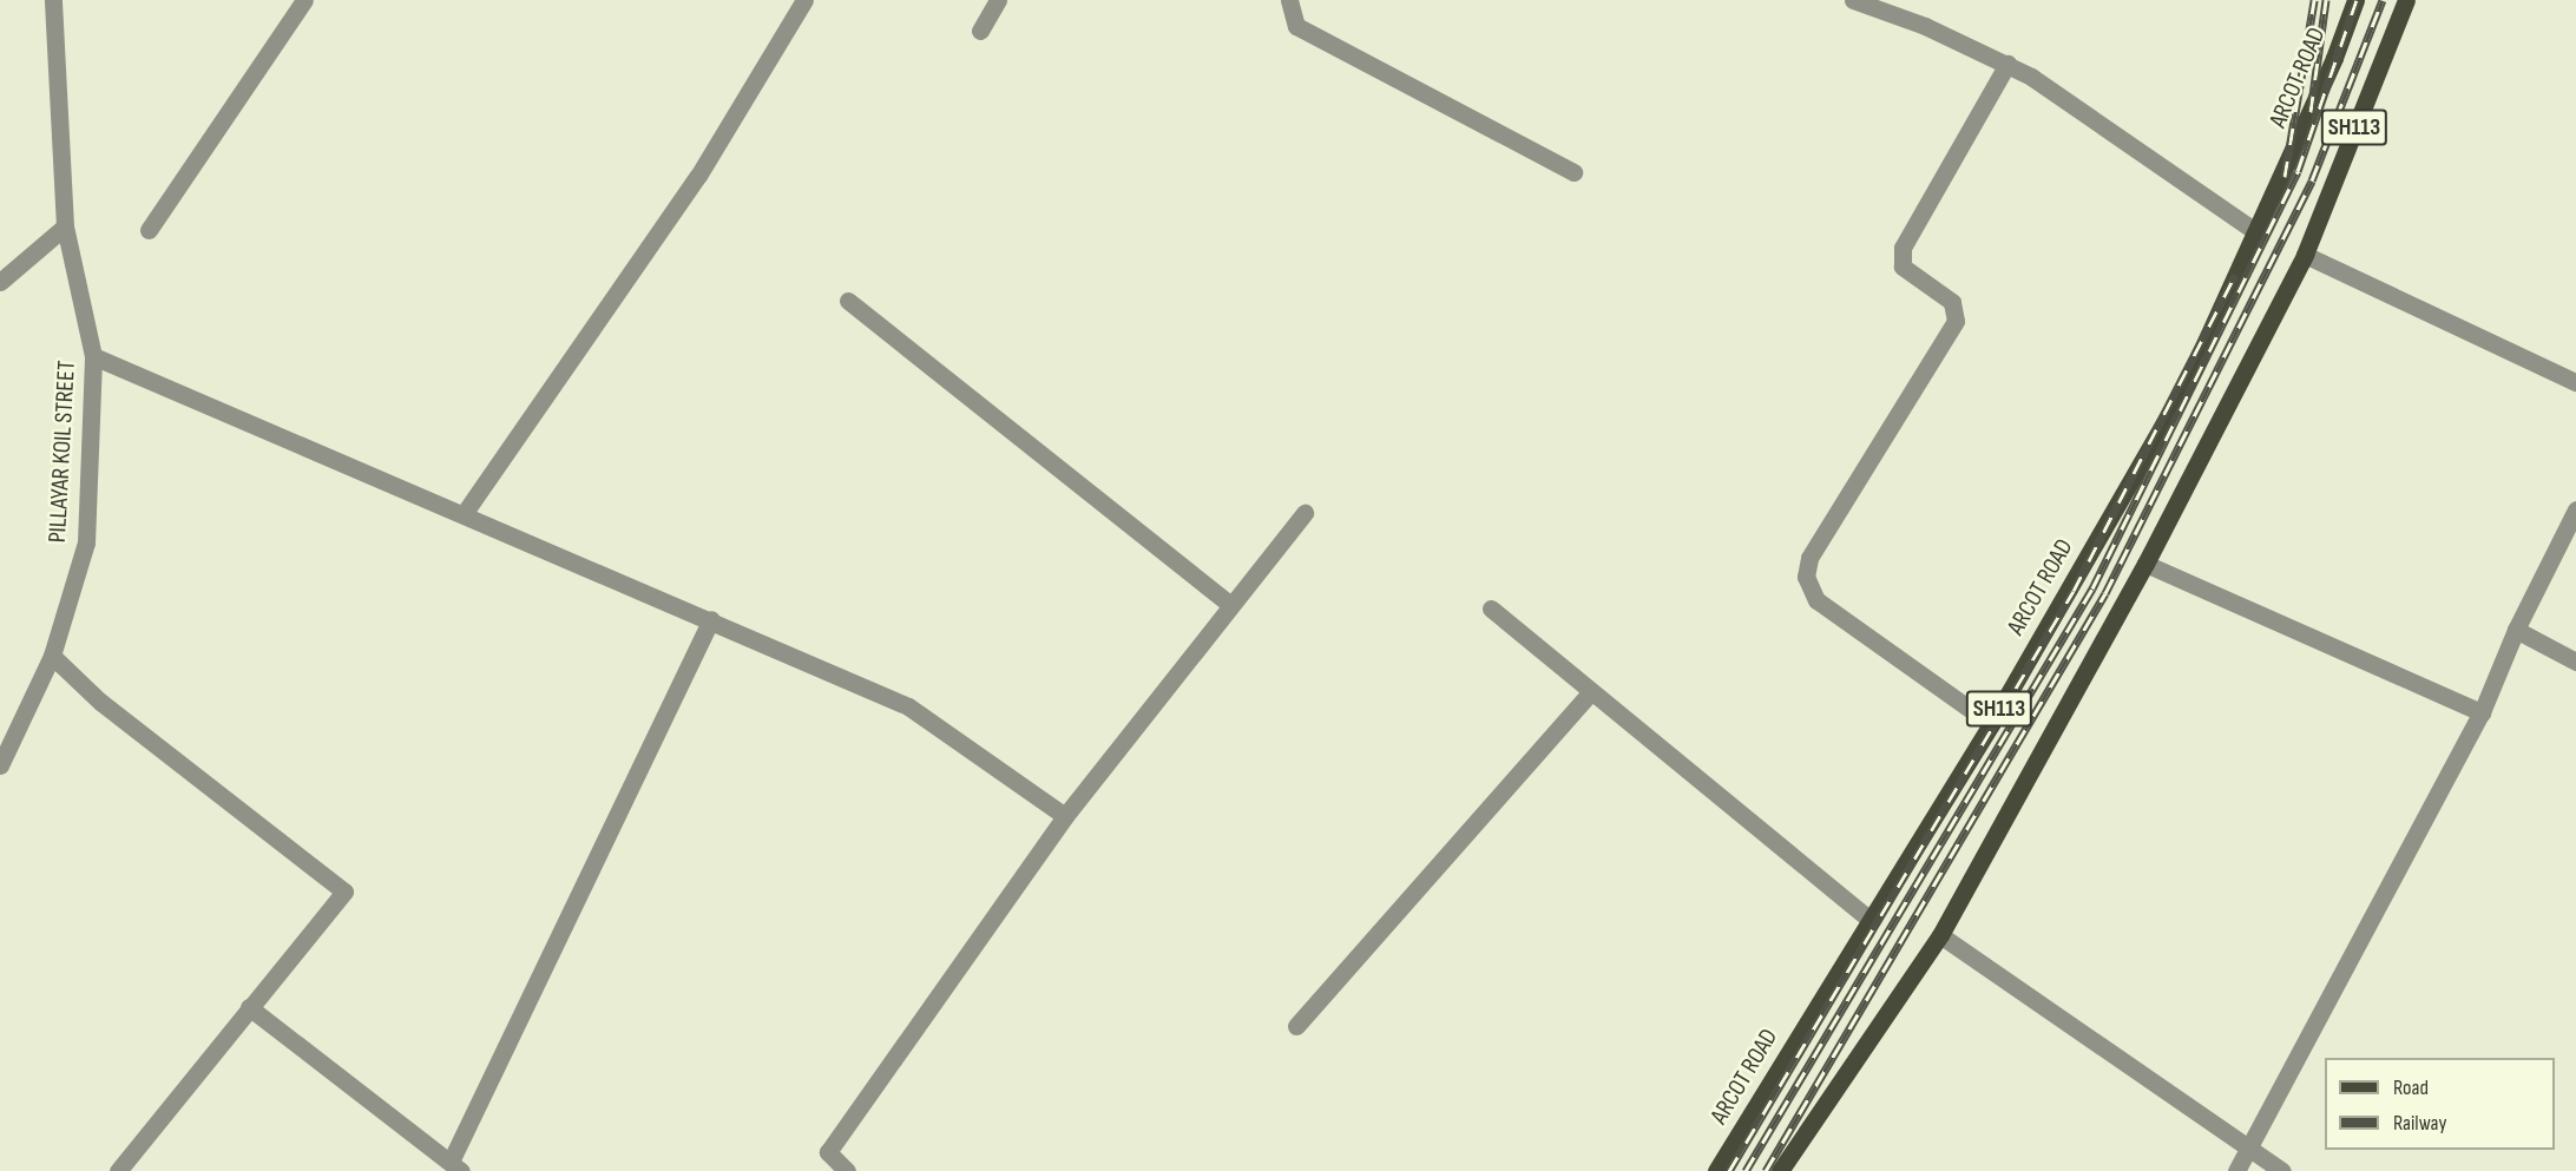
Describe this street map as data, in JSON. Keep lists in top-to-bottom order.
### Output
{
  "streets": {
    "main road": ["ARCOT ROAD", "SH113"],
    "street": ["PILLAYAR KOIL STREET"]
  },
  "legend": ["Road", "Railway"]
}
